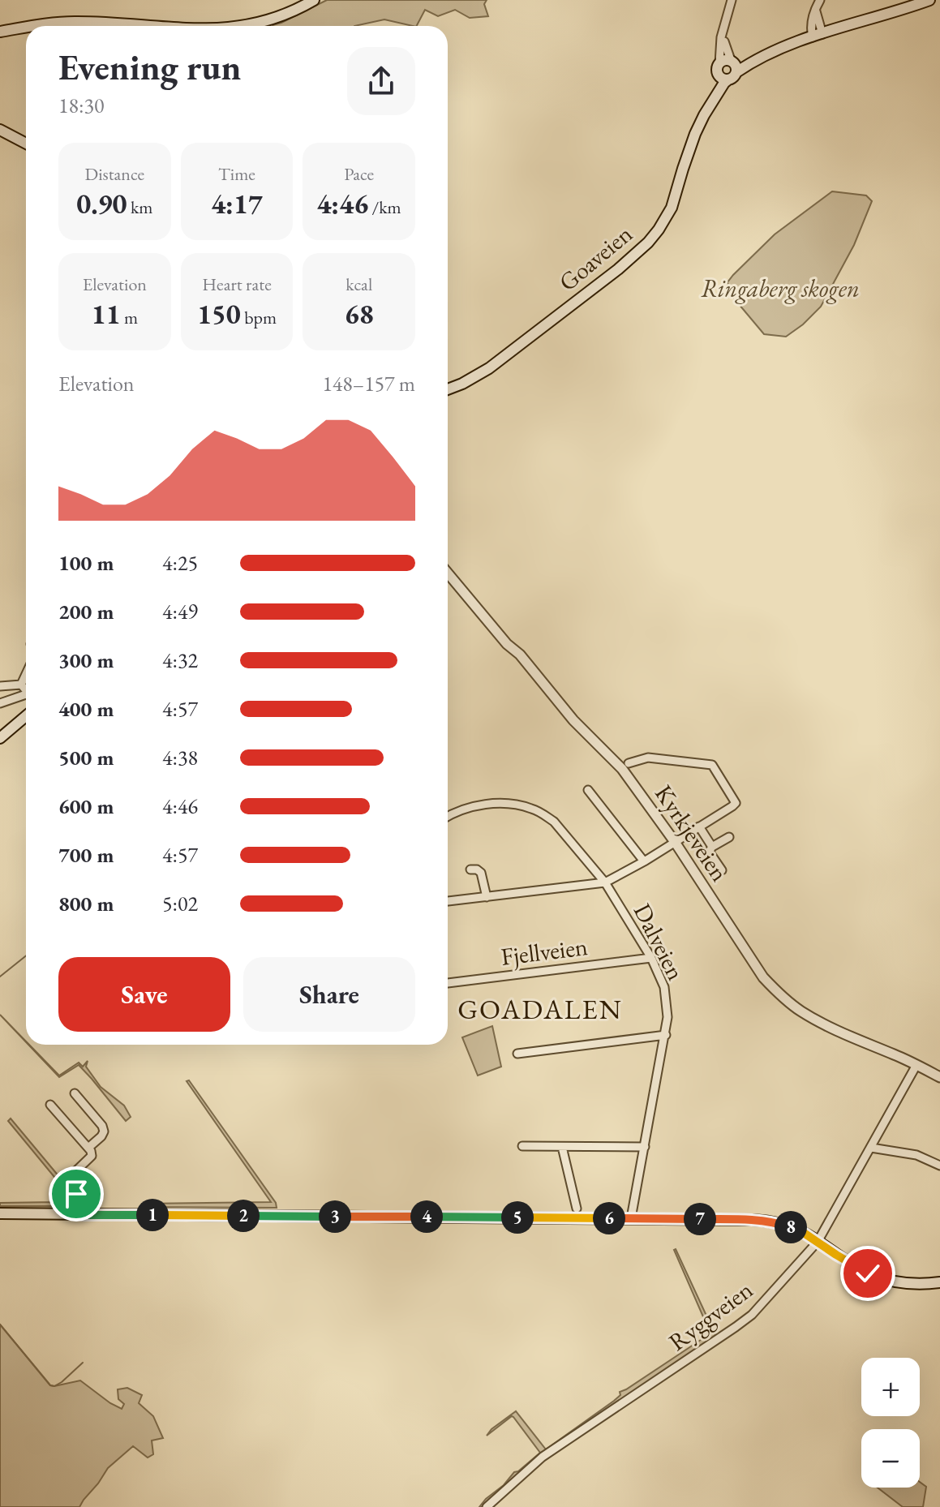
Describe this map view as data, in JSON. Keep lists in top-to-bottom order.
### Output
{
  "streets": {
    "main road": ["Goaveien"],
    "street": [
      "Kyrkjeveien",
      "Dalveien",
      "Fjellveien",
      "Ryggveien"
    ]
  },
  "crossings": [
    ["Kyrkjeveien", "Ryggveien"],
    ["Dalveien", "Fjellveien"]
  ],
  "districts": ["GOADALEN"],
  "parks": ["Ringaberg skogen"],
  "page": {
    "heading": ["Evening run", "18:30"],
    "stats": [
      ["Distance", "0.90 km"],
      ["Time", "4:17"],
      ["Pace", "4:46 /km"],
      ["Elevation", "11 m"],
      ["Heart rate", "150 bpm"],
      ["kcal", "68"]
    ],
    "chart": ["Elevation", "148–157 m"],
    "list": [
      {
        "name": "100 m",
        "note": "4:25"
      },
      {
        "name": "200 m",
        "note": "4:49"
      },
      {
        "name": "300 m",
        "note": "4:32"
      },
      {
        "name": "400 m",
        "note": "4:57"
      },
      {
        "name": "500 m",
        "note": "4:38"
      },
      {
        "name": "600 m",
        "note": "4:46"
      },
      {
        "name": "700 m",
        "note": "4:57"
      },
      {
        "name": "800 m",
        "note": "5:02"
      }
    ],
    "buttons": ["Save", "Share"],
    "pins": [
      "1",
      "2",
      "3",
      "4",
      "5",
      "6",
      "7",
      "8"
    ],
    "map_buttons": ["+", "−"]
  }
}
